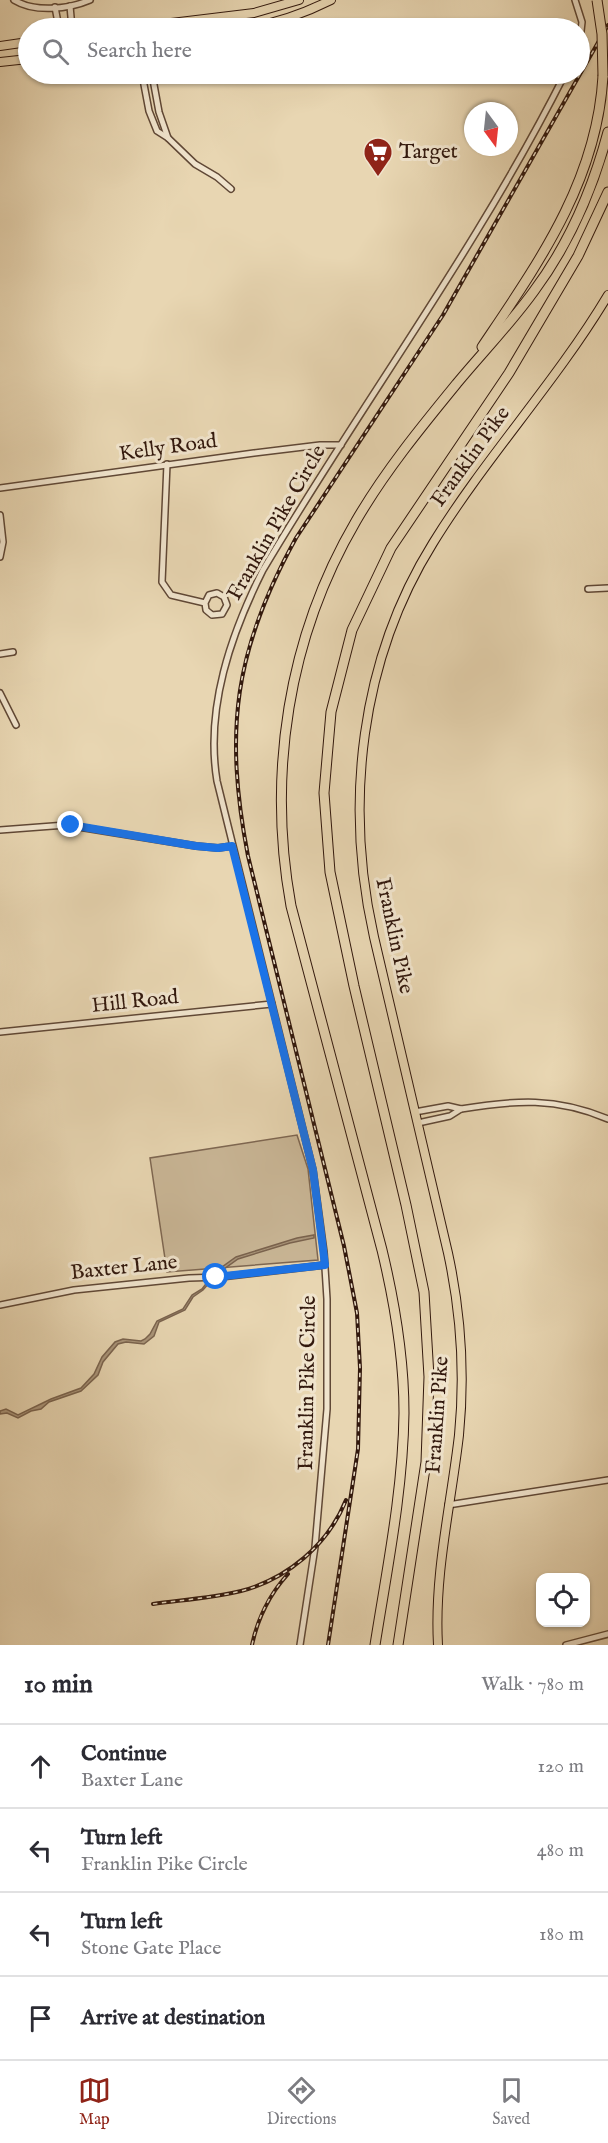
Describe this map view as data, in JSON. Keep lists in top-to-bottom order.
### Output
{
  "streets": {
    "main road": ["Franklin Pike"],
    "street": [
      "Kelly Road",
      "Franklin Pike Circle",
      "Hill Road",
      "Baxter Lane"
    ]
  },
  "crossings": [
    ["Kelly Road", "Franklin Pike Circle"],
    ["Franklin Pike Circle", "Hill Road"],
    ["Franklin Pike Circle", "Baxter Lane"]
  ],
  "places": {
    "supermarket": ["Target"]
  },
  "north": "bottom",
  "page": {
    "search": "Search here",
    "heading": ["10 min", "Walk · 780 m"],
    "list": [
      ["Continue", "Baxter Lane", "120 m"],
      ["Turn left", "Franklin Pike Circle", "480 m"],
      ["Turn left", "Stone Gate Place", "180 m"],
      "Arrive at destination"
    ],
    "nav": ["Map", "Directions", "Saved"]
  }
}
